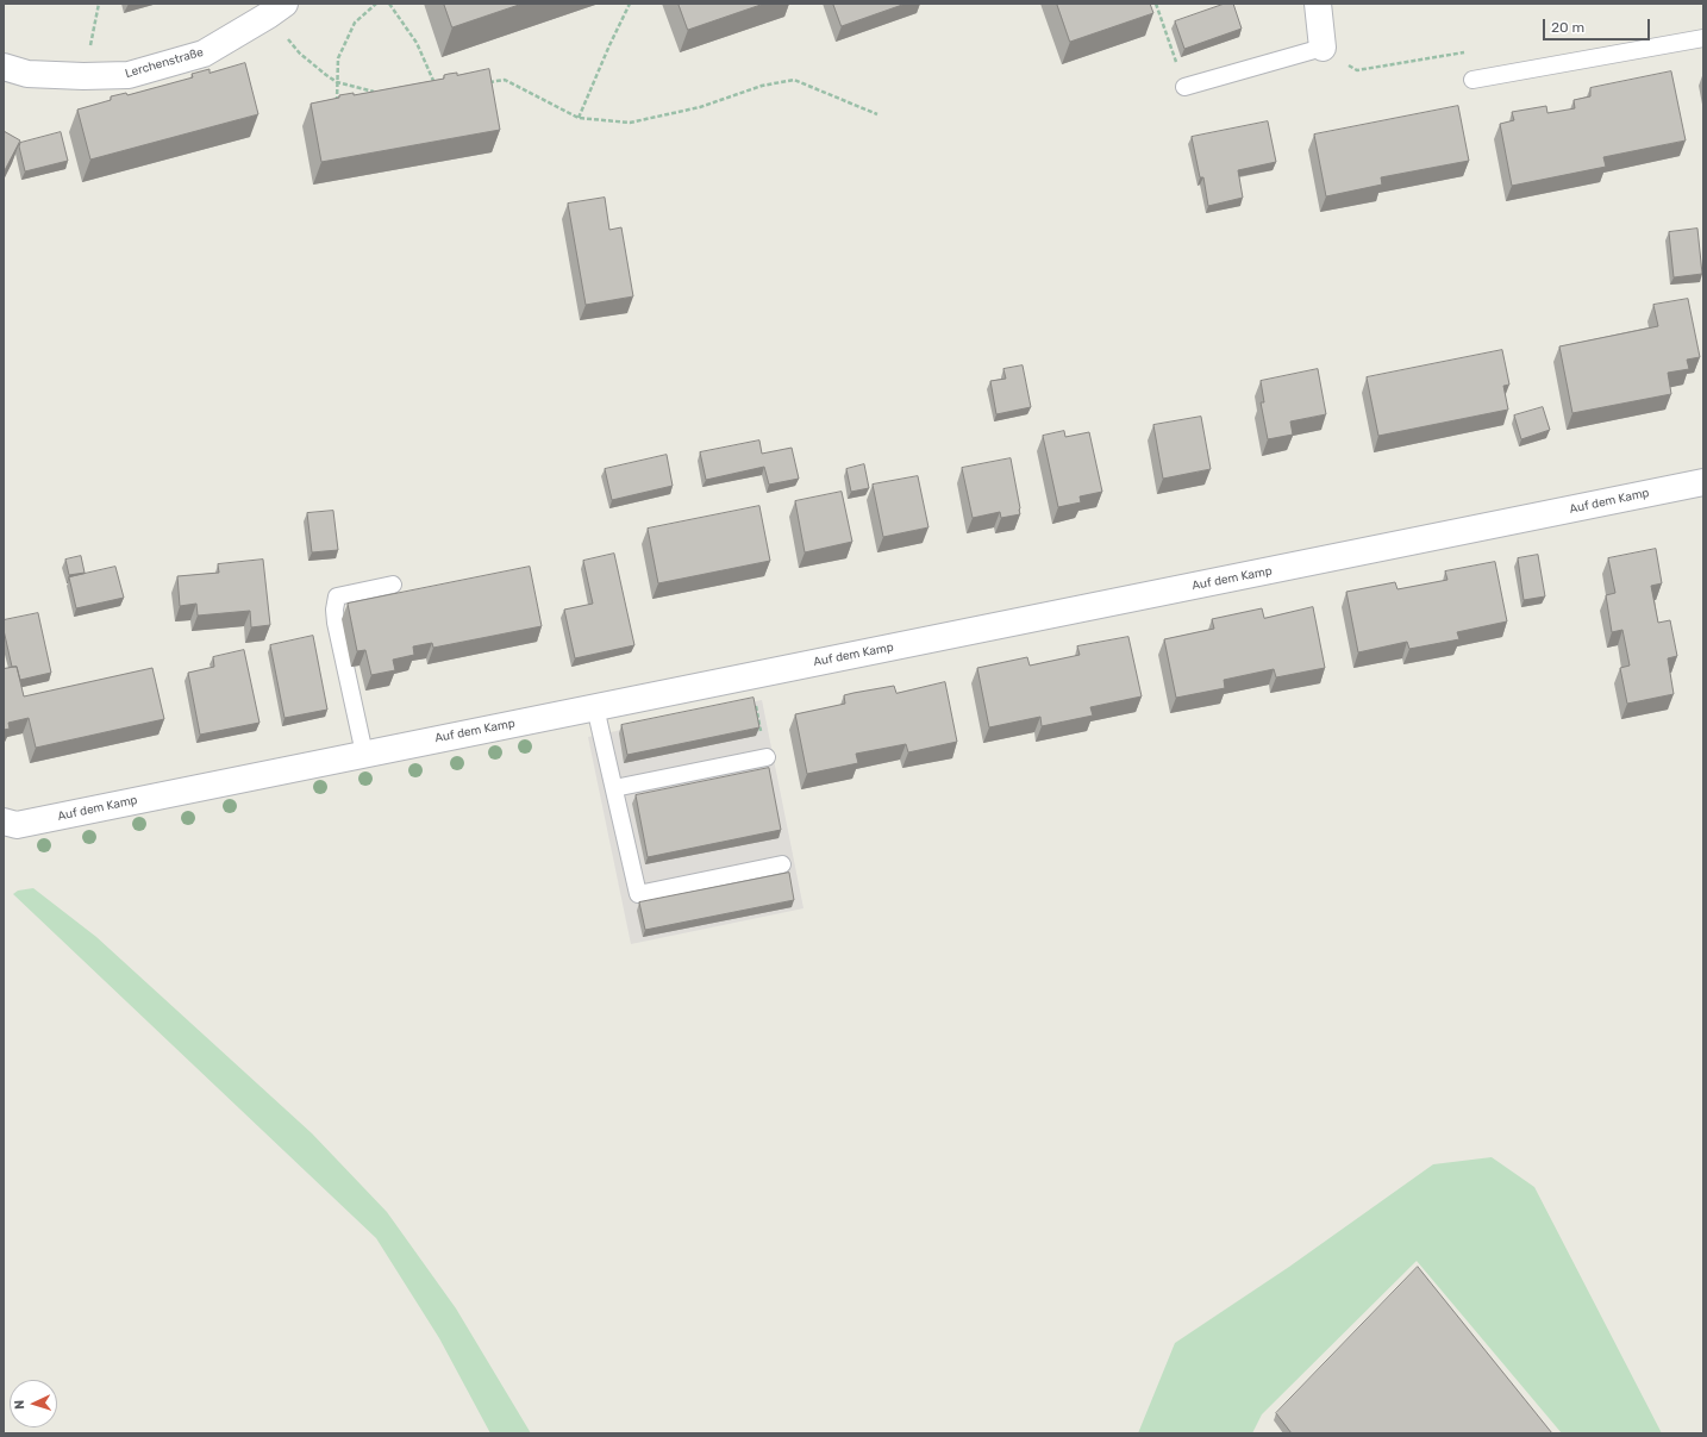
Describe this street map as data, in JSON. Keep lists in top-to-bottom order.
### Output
{
  "streets": {
    "street": ["Lerchenstraße", "Auf dem Kamp"]
  },
  "scale_bar": "20 m",
  "north": "left"
}
